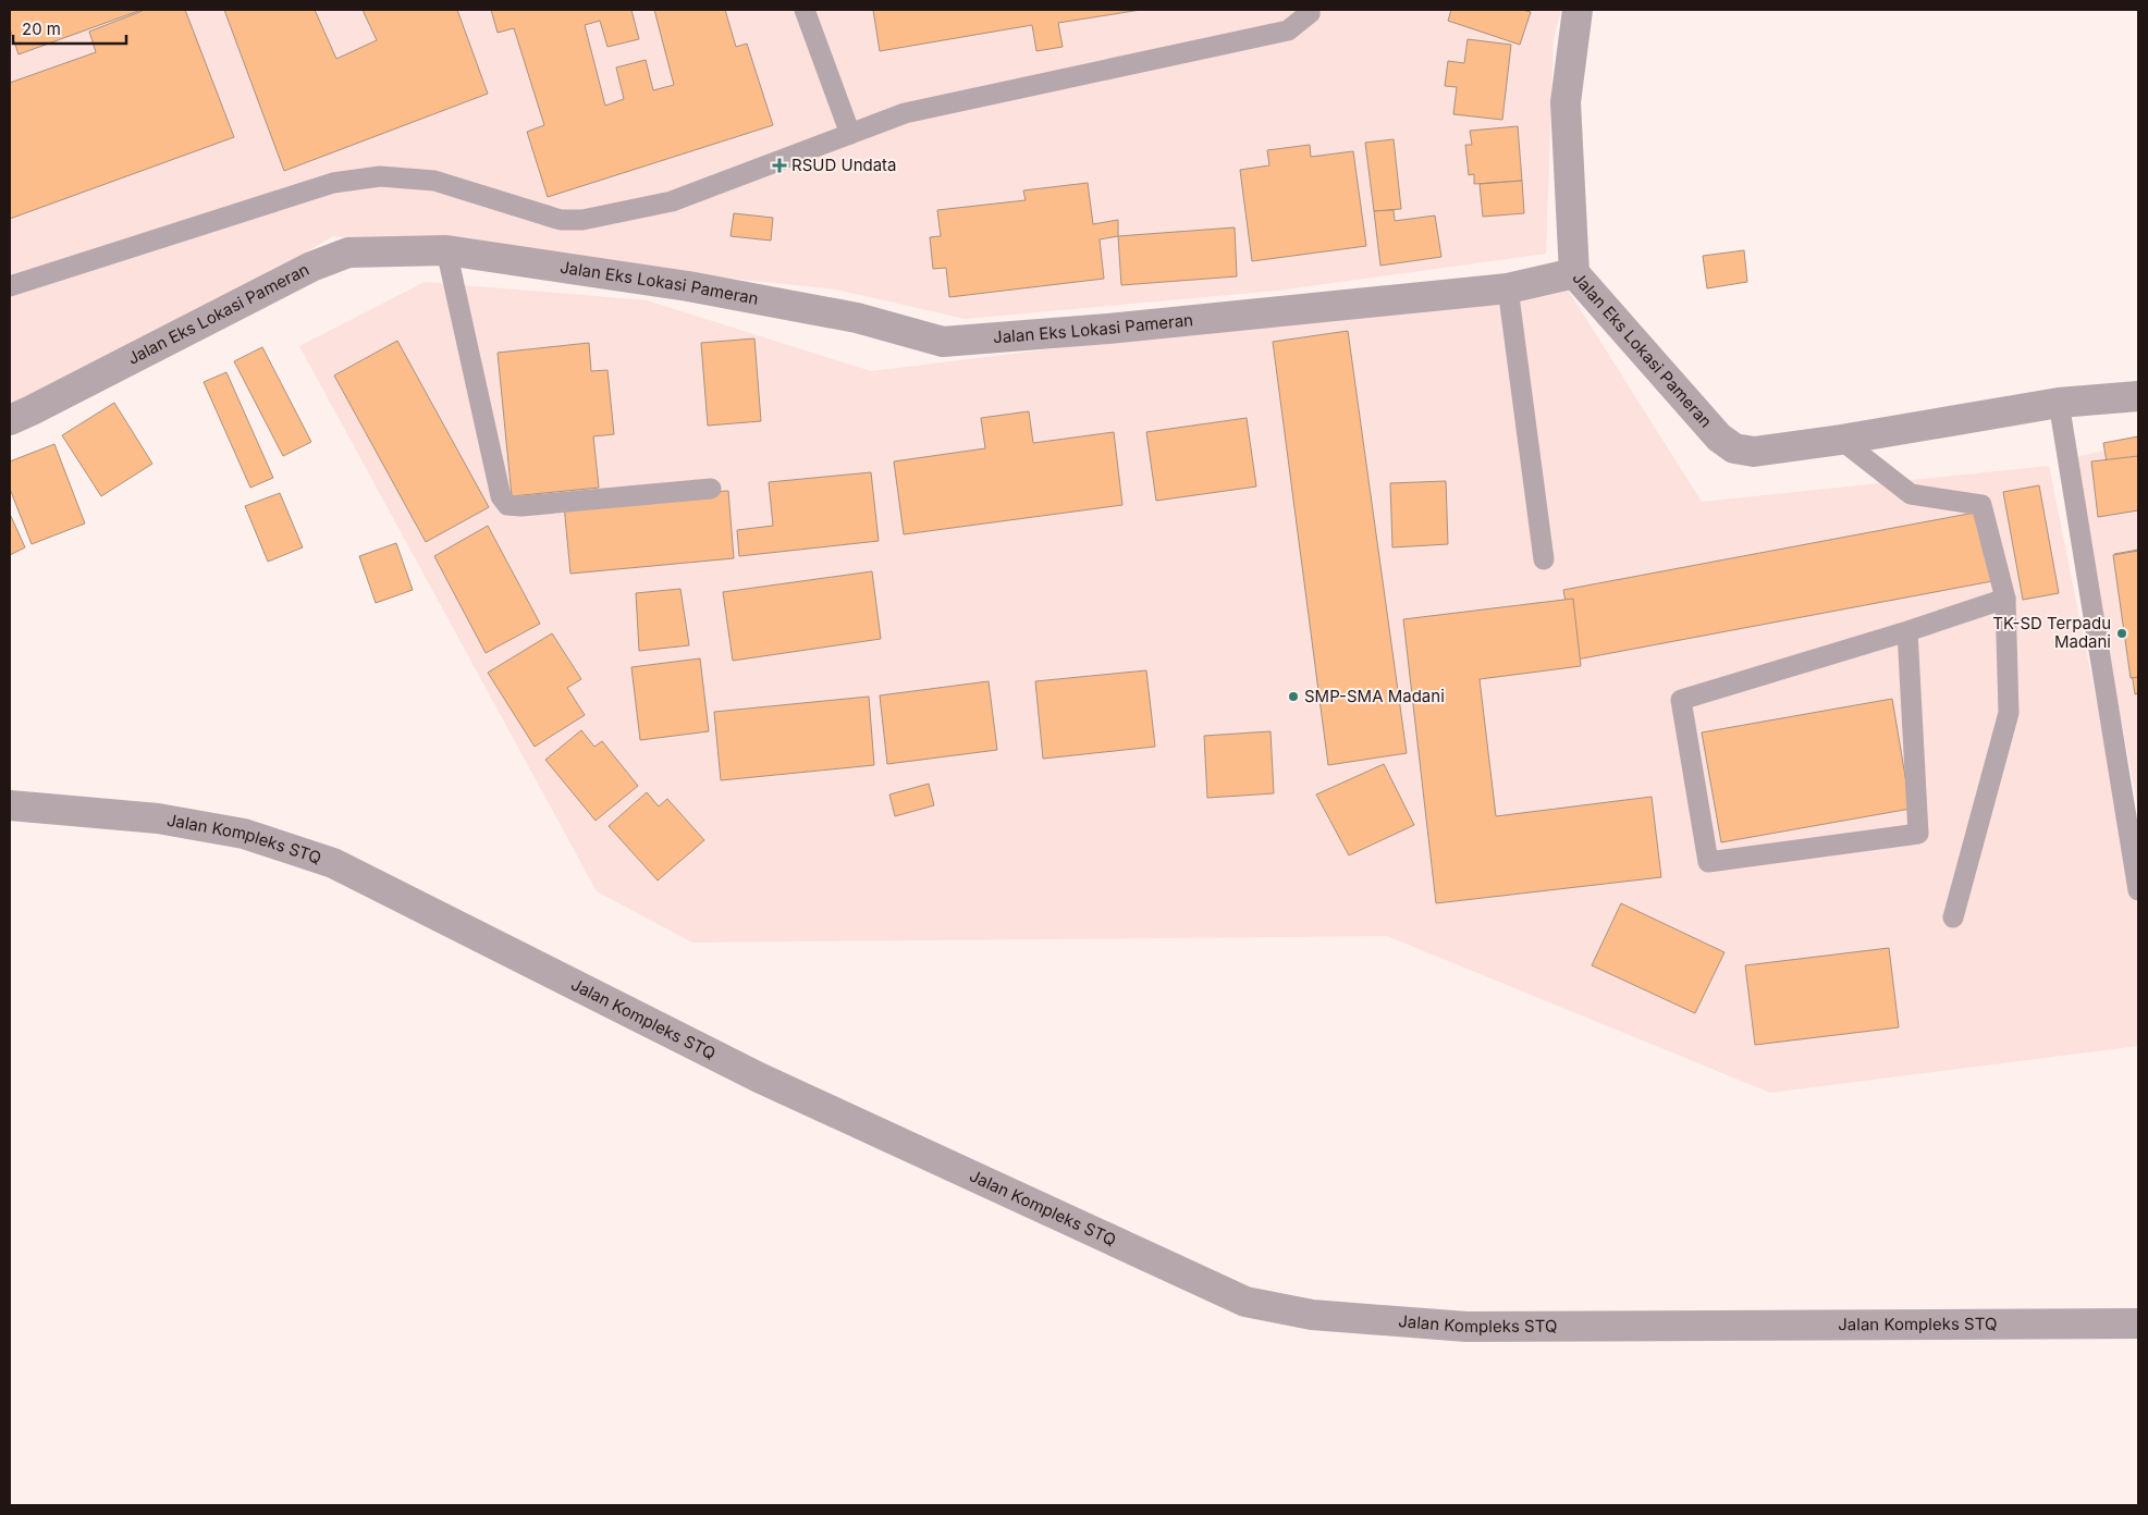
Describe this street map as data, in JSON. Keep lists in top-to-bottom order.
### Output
{
  "streets": {
    "street": ["Jalan Eks Lokasi Pameran", "Jalan Kompleks STQ"]
  },
  "places": {
    "health": ["RSUD Undata"],
    "other": ["TK-SD Terpadu Madani", "SMP-SMA Madani"]
  },
  "scale_bar": "20 m"
}
